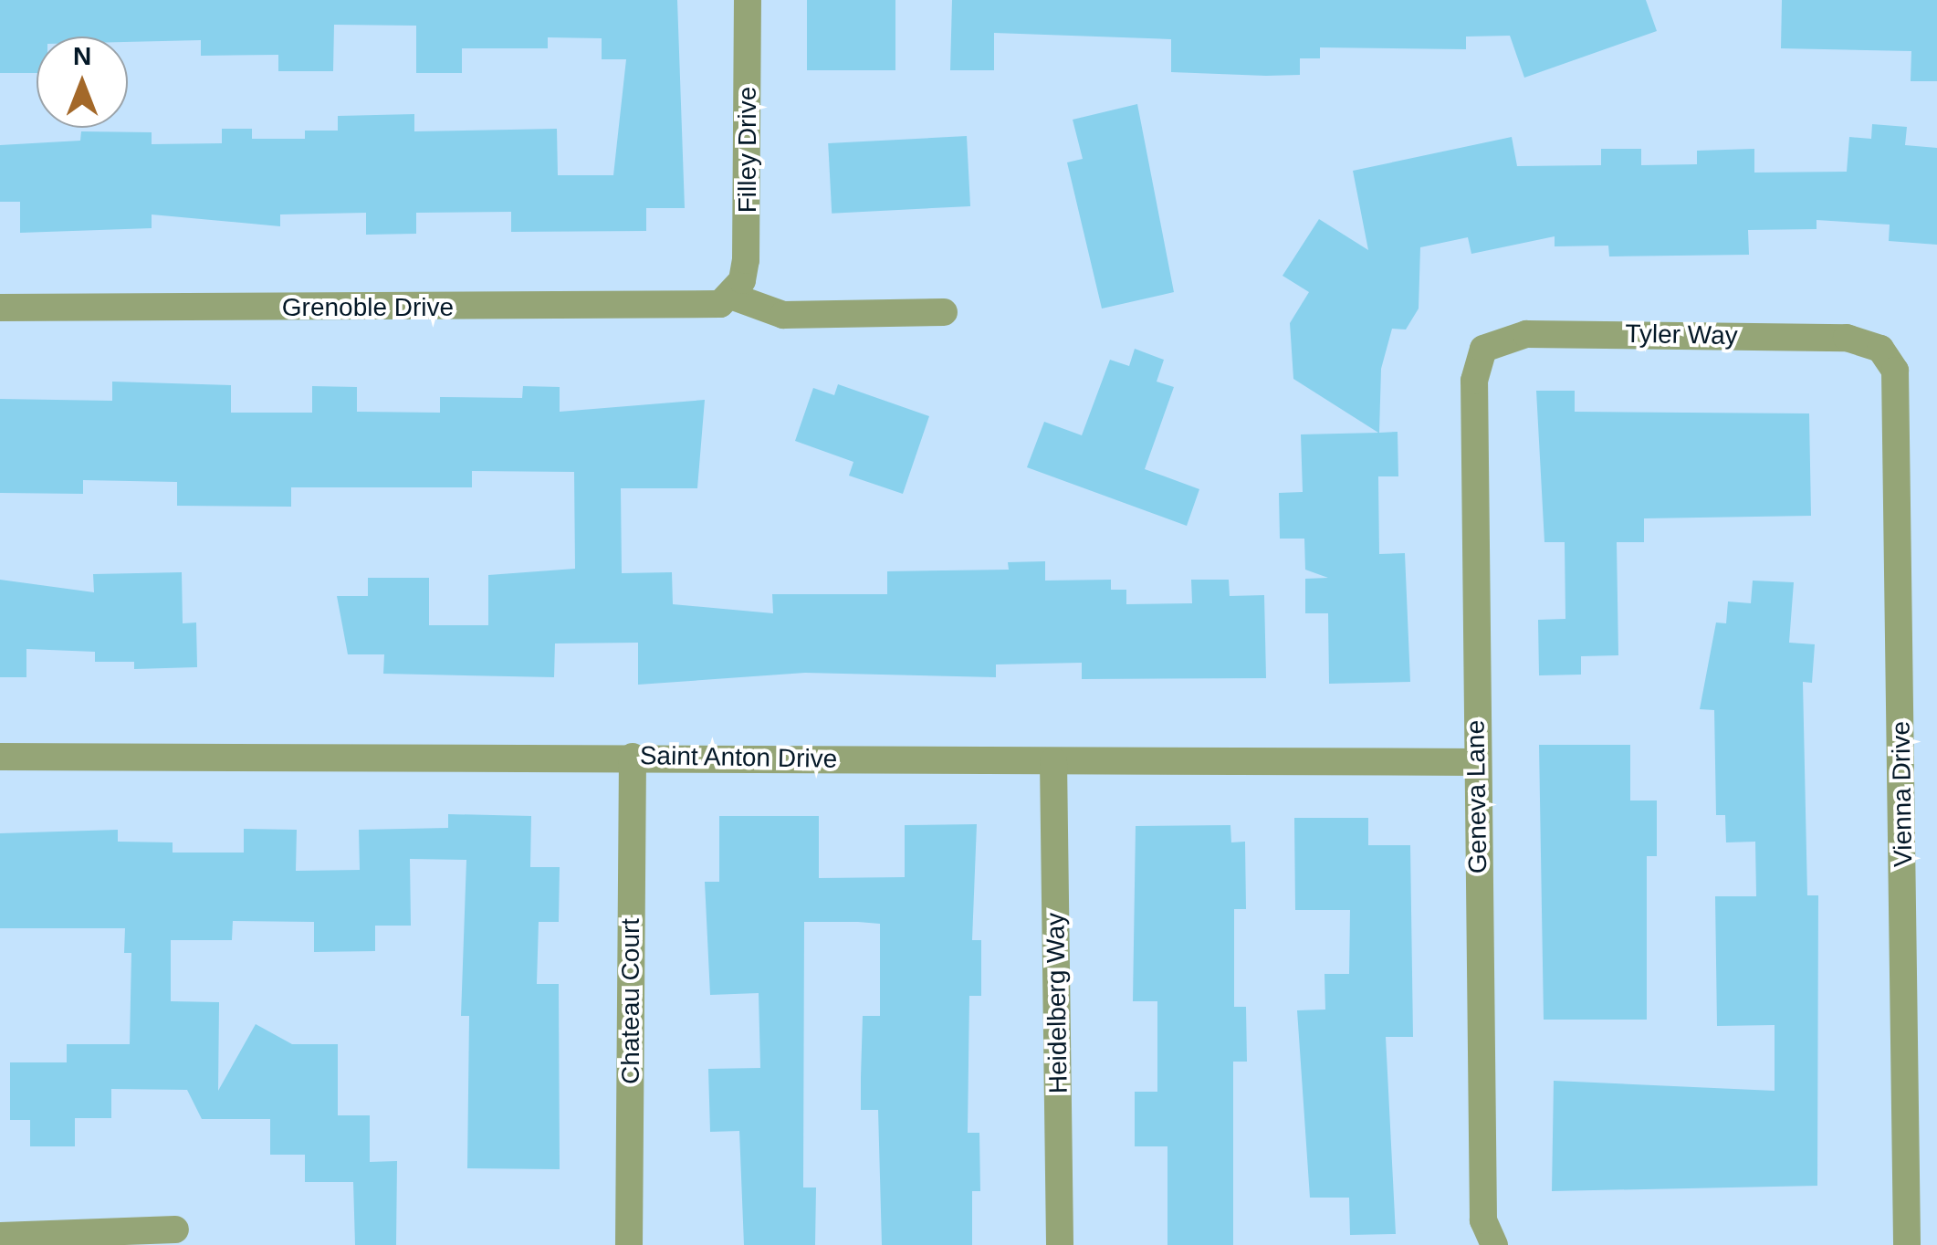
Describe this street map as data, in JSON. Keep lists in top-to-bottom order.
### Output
{
  "streets": {
    "street": [
      "Filley Drive",
      "Grenoble Drive",
      "Tyler Way",
      "Saint Anton Drive",
      "Vienna Drive",
      "Geneva Lane",
      "Chateau Court",
      "Heidelberg Way"
    ]
  },
  "crossings": [
    ["Filley Drive", "Grenoble Drive"],
    ["Tyler Way", "Vienna Drive"],
    ["Tyler Way", "Geneva Lane"],
    ["Saint Anton Drive", "Geneva Lane"],
    ["Saint Anton Drive", "Chateau Court"],
    ["Saint Anton Drive", "Heidelberg Way"]
  ],
  "north": "top"
}
